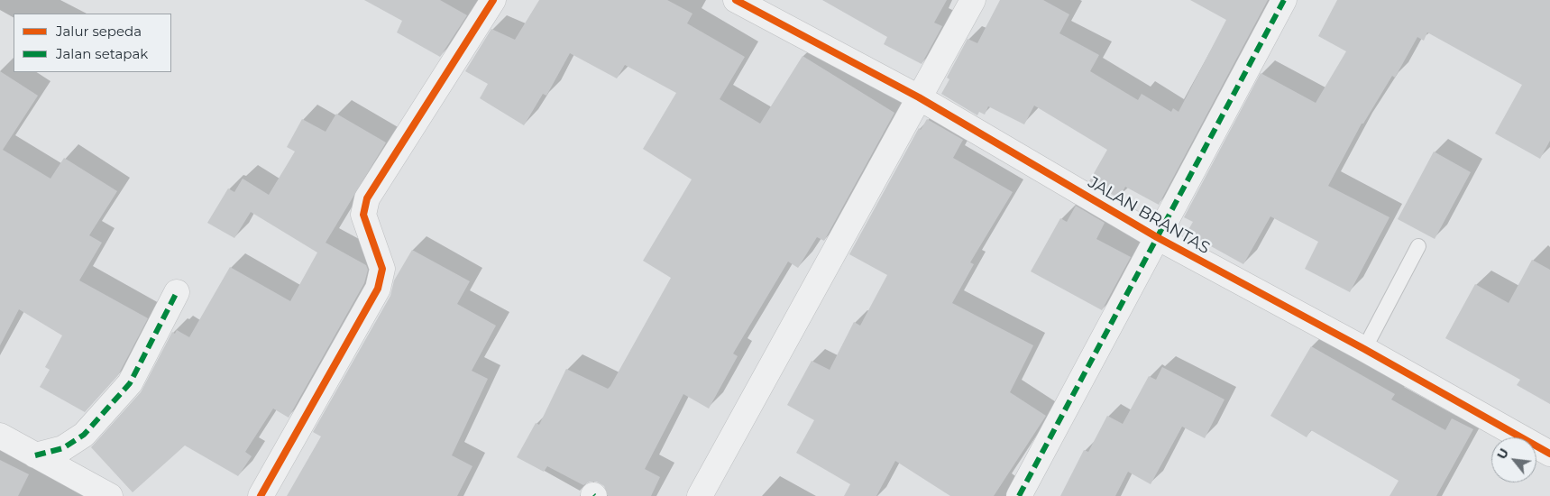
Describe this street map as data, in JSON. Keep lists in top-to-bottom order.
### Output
{
  "streets": {
    "street": ["JALAN BRANTAS"]
  },
  "legend": ["Jalur sepeda", "Jalan setapak"],
  "north": "top left"
}
